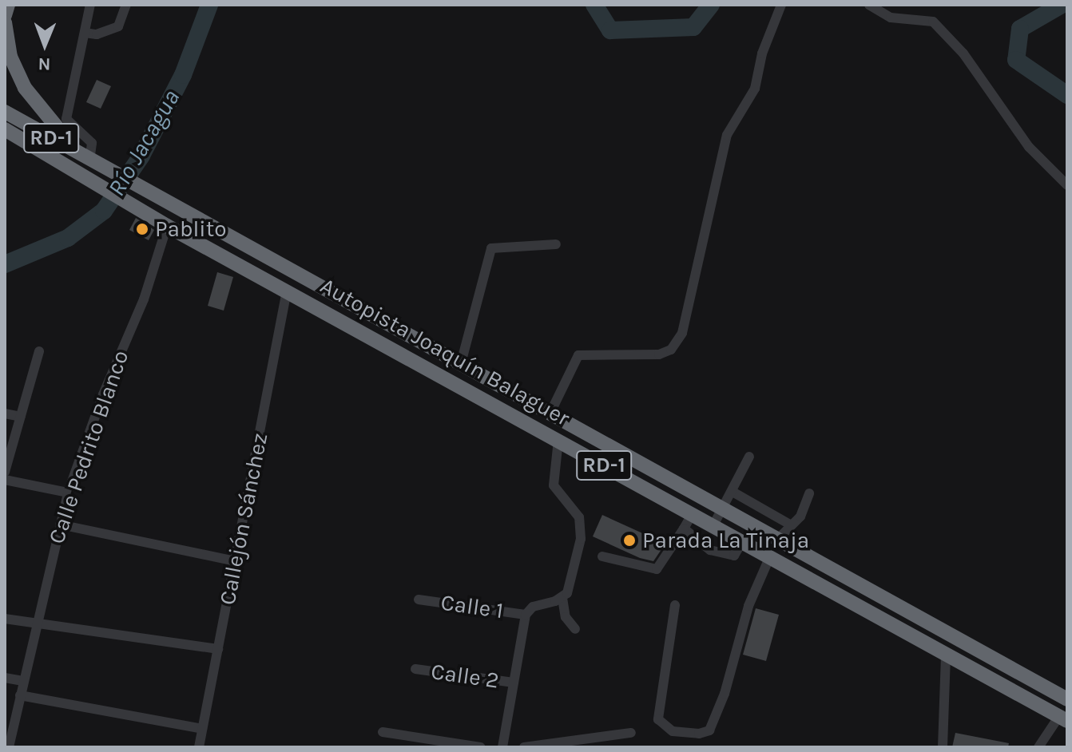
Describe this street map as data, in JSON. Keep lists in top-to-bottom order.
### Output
{
  "streets": {
    "highway": ["RD-1", "Autopista Joaquín Balaguer"],
    "street": [
      "Calle Pedrito Blanco",
      "Callejón Sánchez",
      "Calle 1",
      "Calle 2"
    ]
  },
  "crossings": [
    ["Autopista Joaquín Balaguer", "Calle Pedrito Blanco"],
    ["Autopista Joaquín Balaguer", "Callejón Sánchez"]
  ],
  "water": ["Río Jacagua"],
  "places": ["Pablito", "Parada La Tinaja"],
  "north": "bottom"
}
